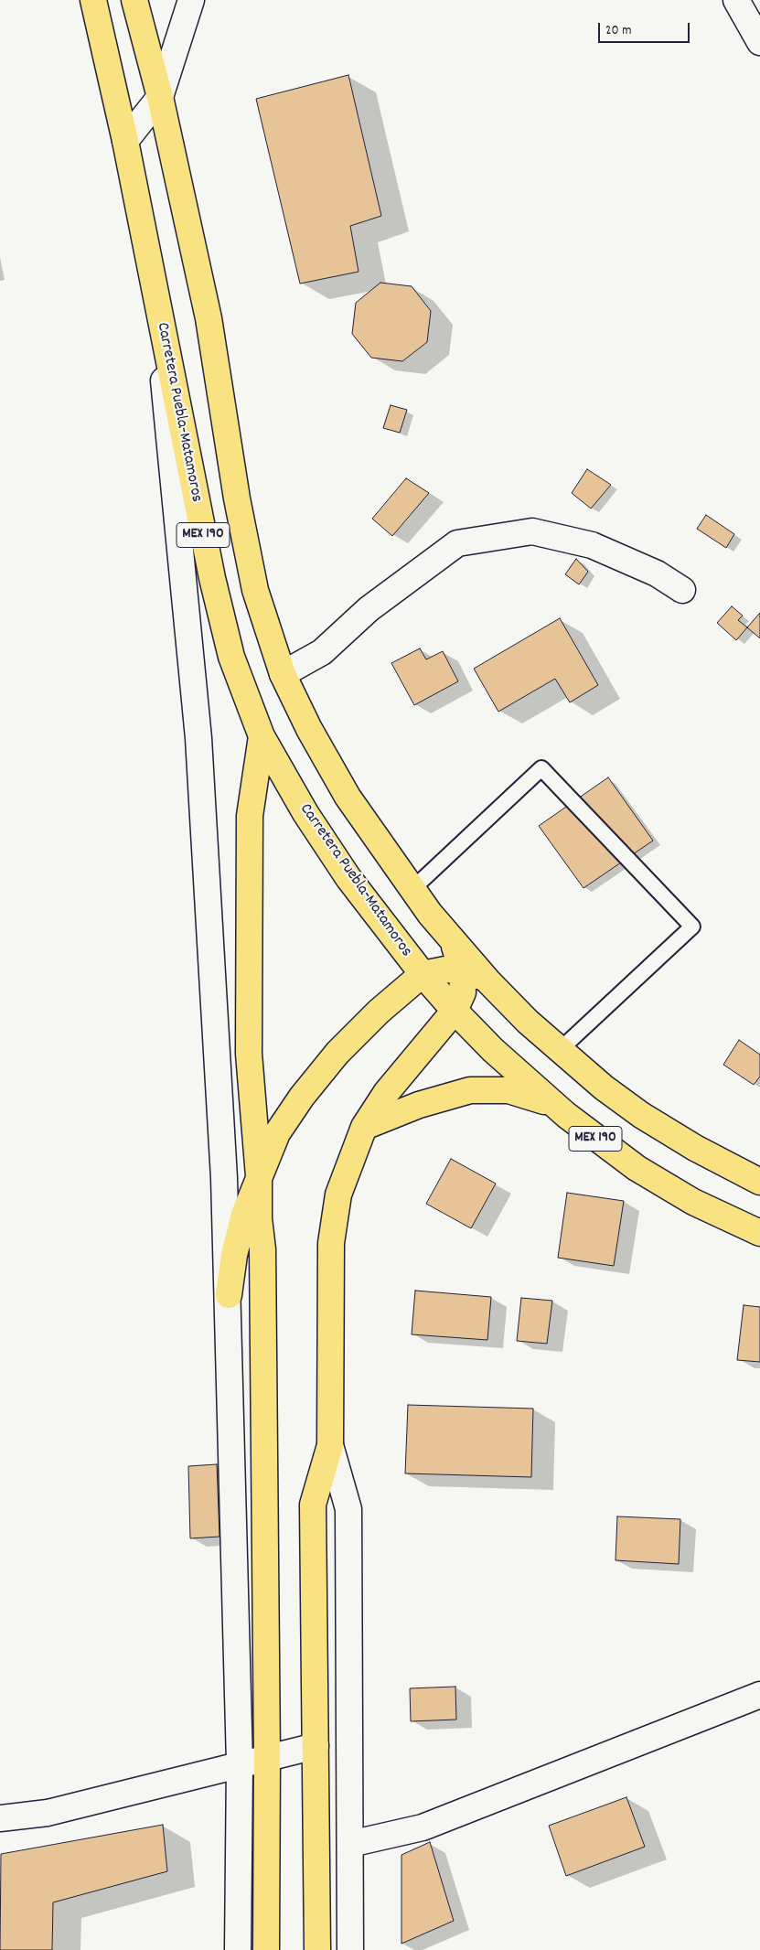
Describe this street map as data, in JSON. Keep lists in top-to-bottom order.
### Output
{
  "streets": {
    "main road": ["Carretera Puebla-Matamoros", "MEX 190"]
  },
  "scale_bar": "20 m"
}
